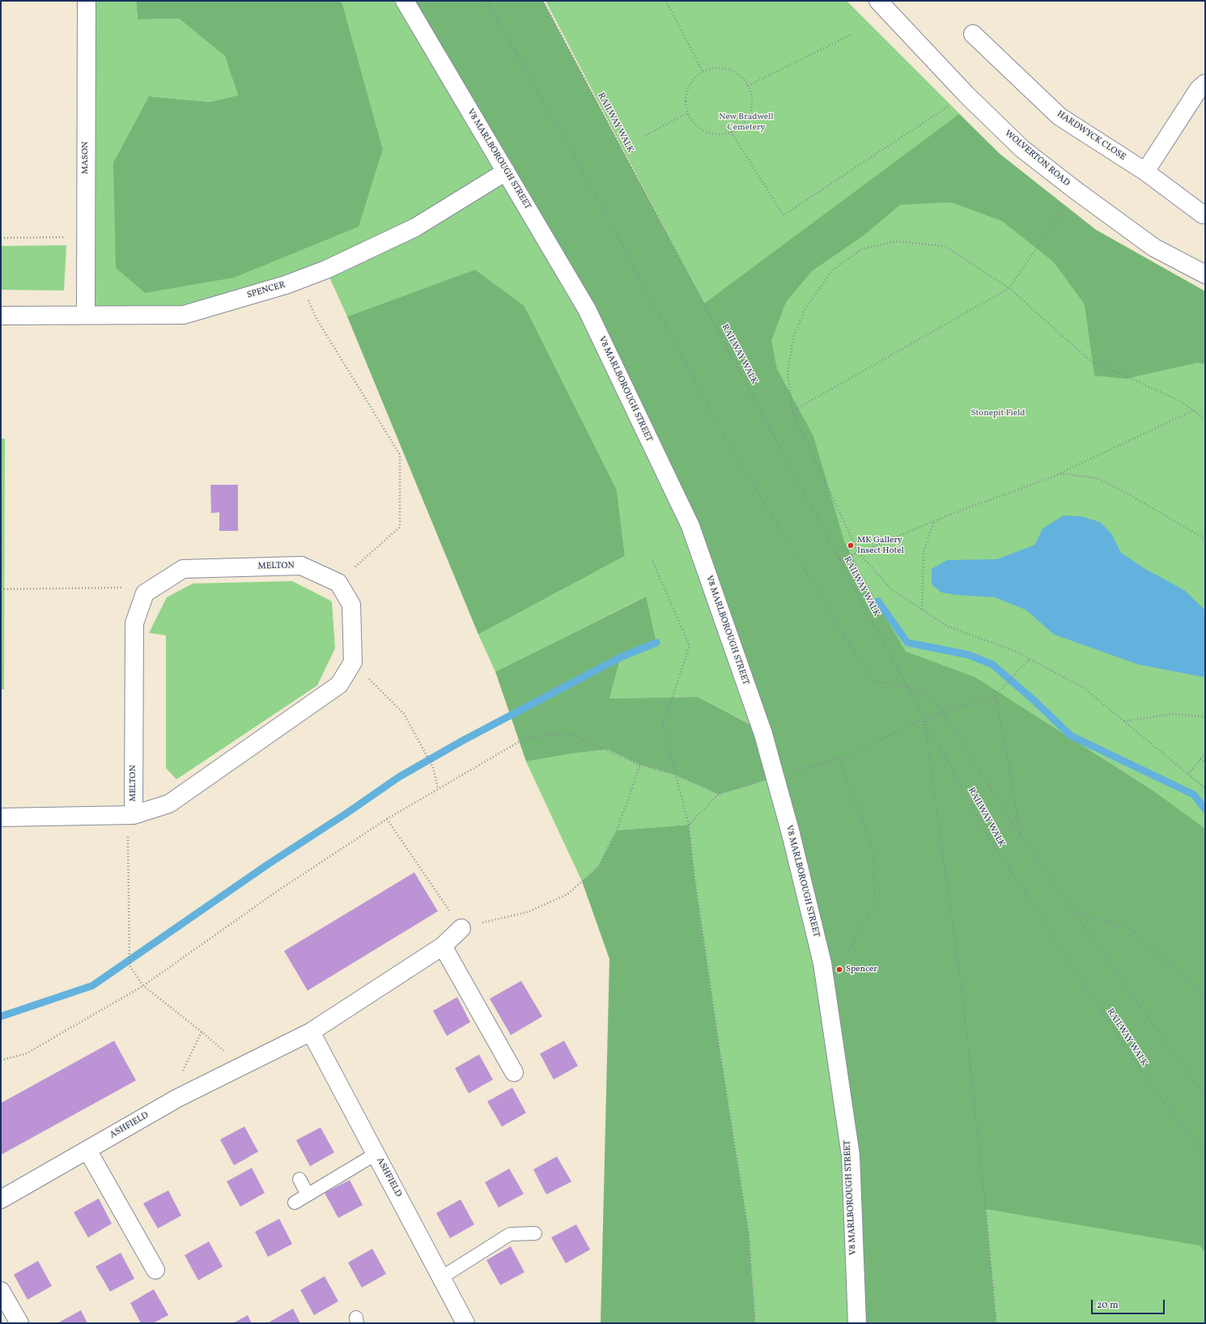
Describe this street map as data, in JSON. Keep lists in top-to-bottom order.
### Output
{
  "streets": {
    "street": [
      "HARDWYCK CLOSE",
      "MASON",
      "WOLVERTON ROAD",
      "V8 MARLBOROUGH STREET",
      "SPENCER",
      "MELTON",
      "ASHFIELD"
    ],
    "path": ["RAILWAY WALK"]
  },
  "crossings": [
    ["MASON", "SPENCER"],
    ["V8 MARLBOROUGH STREET", "SPENCER"]
  ],
  "parks": ["New Bradwell Cemetery", "Stonepit Field"],
  "places": ["MK Gallery Insect Hotel", "Spencer"],
  "scale_bar": "20 m"
}
